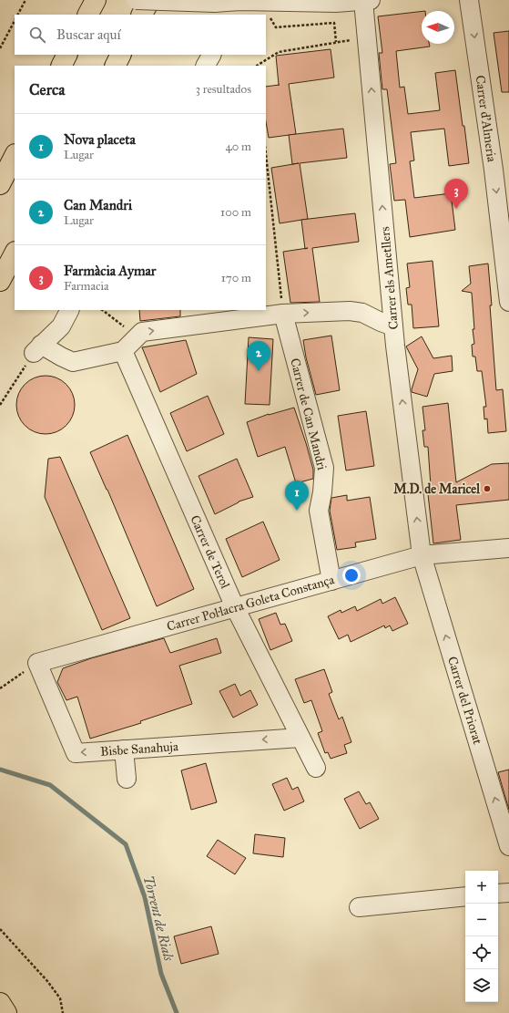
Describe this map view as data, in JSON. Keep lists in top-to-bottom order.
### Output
{
  "streets": {
    "street": [
      "Carrer d'Almeria",
      "Carrer els Ametllers",
      "Carrer de Can Mandri",
      "Carrer de Terol",
      "Carrer Pol·lacra Goleta Constança",
      "Carrer del Priorat",
      "Bisbe Sanahuja"
    ]
  },
  "crossings": [
    ["Carrer els Ametllers", "Carrer Pol·lacra Goleta Constança"],
    ["Carrer els Ametllers", "Carrer del Priorat"],
    ["Carrer de Can Mandri", "Carrer Pol·lacra Goleta Constança"],
    ["Carrer de Terol", "Carrer Pol·lacra Goleta Constança"],
    ["Carrer de Terol", "Bisbe Sanahuja"],
    ["Carrer Pol·lacra Goleta Constança", "Carrer del Priorat"],
    ["Carrer Pol·lacra Goleta Constança", "Bisbe Sanahuja"]
  ],
  "one_way": [
    "Carrer d'Almeria",
    "Carrer els Ametllers",
    "Carrer del Priorat",
    "Bisbe Sanahuja"
  ],
  "water": ["Torrent de Rials"],
  "places": ["M.D. de Maricel"],
  "north": "left",
  "page": {
    "search": "Buscar aquí",
    "heading": ["Cerca", "3 resultados"],
    "list": [
      {
        "mark": "1",
        "name": "Nova placeta",
        "note": "Lugar",
        "value": "40 m"
      },
      {
        "mark": "2",
        "name": "Can Mandri",
        "note": "Lugar",
        "value": "100 m"
      },
      {
        "mark": "3",
        "name": "Farmàcia Aymar",
        "note": "Farmacia",
        "value": "170 m"
      }
    ],
    "pins": ["3", "2", "1"],
    "map_buttons": ["+", "−"]
  }
}
